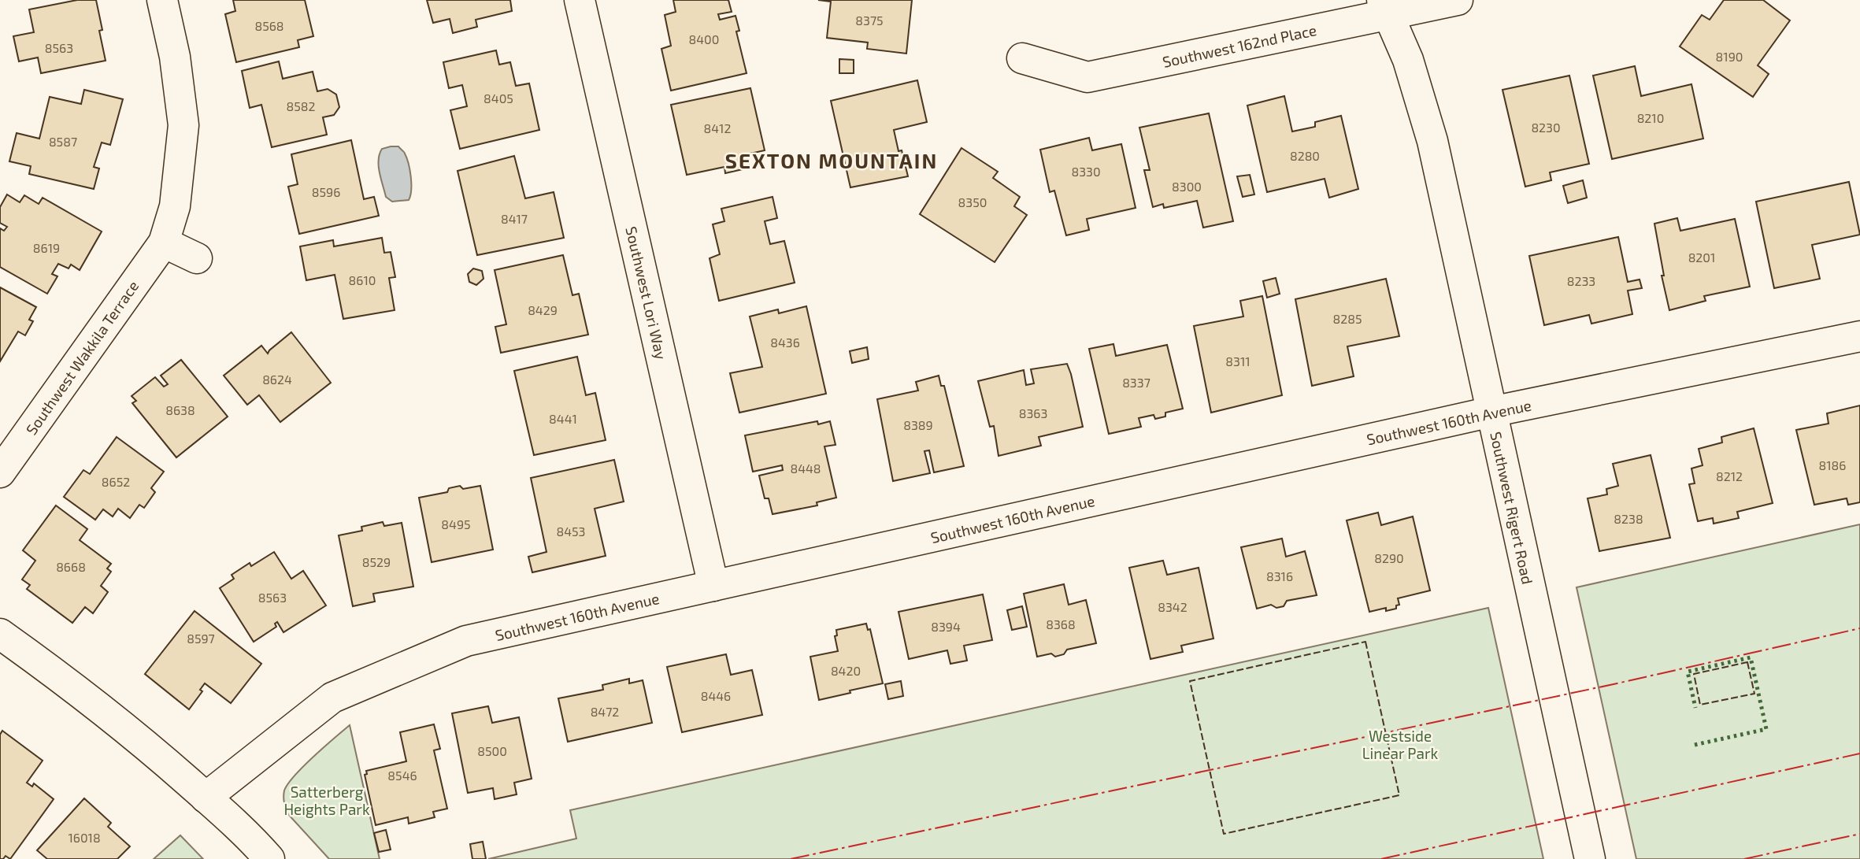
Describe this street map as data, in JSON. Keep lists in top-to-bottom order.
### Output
{
  "streets": {
    "street": [
      "Southwest 162nd Place",
      "Southwest Lori Way",
      "Southwest Wakkila Terrace",
      "Southwest 160th Avenue",
      "Southwest Rigert Road"
    ]
  },
  "crossings": [
    ["Southwest 162nd Place", "Southwest Rigert Road"],
    ["Southwest Lori Way", "Southwest 160th Avenue"],
    ["Southwest 160th Avenue", "Southwest Rigert Road"]
  ],
  "districts": ["SEXTON MOUNTAIN"],
  "parks": ["Westside Linear Park", "Satterberg Heights Park"],
  "house_numbers": [
    "8375",
    "8568",
    "8400",
    "8563",
    "8190",
    "8405",
    "8582",
    "8210",
    "8230",
    "8412",
    "8587",
    "8280",
    "8330",
    "8300",
    "8596",
    "8350",
    "8417",
    "8619",
    "8201",
    "8610",
    "8233",
    "8429",
    "8285",
    "8436",
    "8311",
    "8624",
    "8337",
    "8638",
    "8363",
    "8441",
    "8389",
    "8186",
    "8448",
    "8212",
    "8652",
    "8238",
    "8495",
    "8453",
    "8290",
    "8529",
    "8668",
    "8316",
    "8563",
    "8342",
    "8368",
    "8394",
    "8597",
    "8420",
    "8446",
    "8472",
    "8500",
    "8546",
    "16018"
  ]
}
